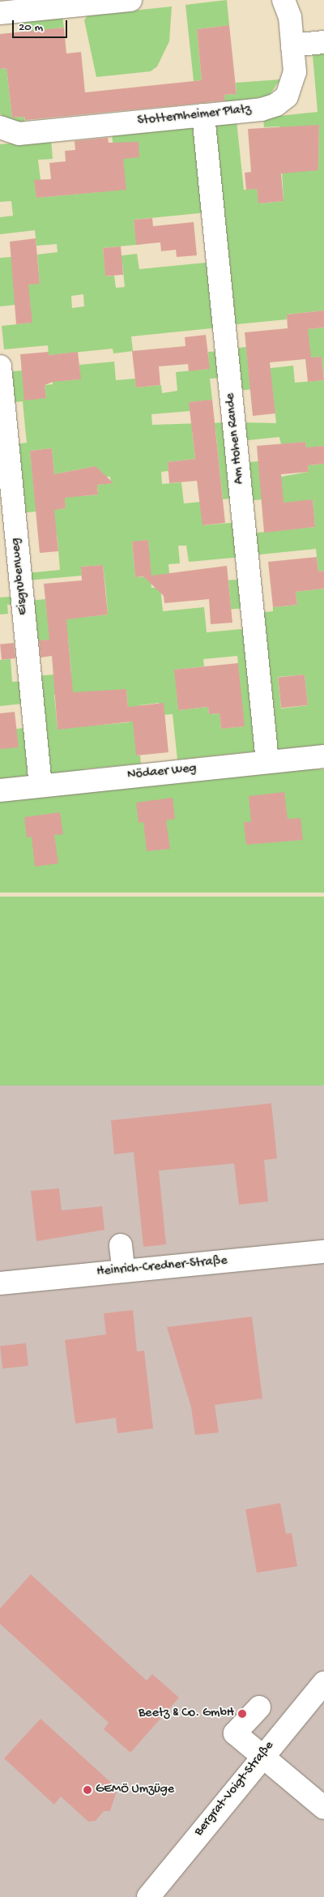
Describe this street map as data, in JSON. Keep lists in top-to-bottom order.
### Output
{
  "streets": {
    "street": [
      "Stotternheimer Platz",
      "Am Hohen Rande",
      "Eisgrubenweg",
      "Nödaer Weg",
      "Heinrich-Credner-Straße",
      "Bergrat-Voigt-Straße"
    ]
  },
  "crossings": [
    ["Stotternheimer Platz", "Am Hohen Rande"],
    ["Am Hohen Rande", "Nödaer Weg"],
    ["Eisgrubenweg", "Nödaer Weg"]
  ],
  "places": ["Beetz & Co. GmbH", "GEMÖ Umzüge"],
  "scale_bar": "20 m"
}
